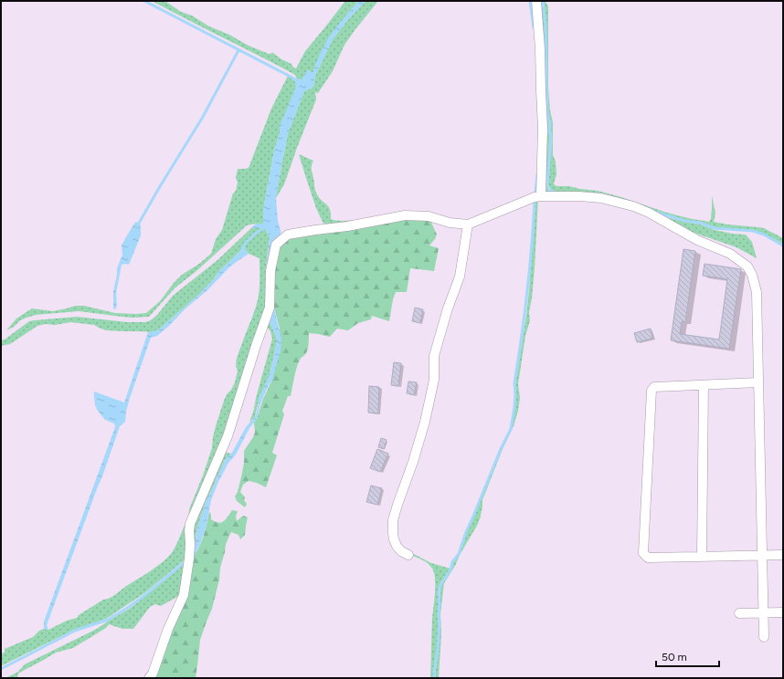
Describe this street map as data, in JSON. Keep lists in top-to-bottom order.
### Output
{
  "scale_bar": "50 m"
}
